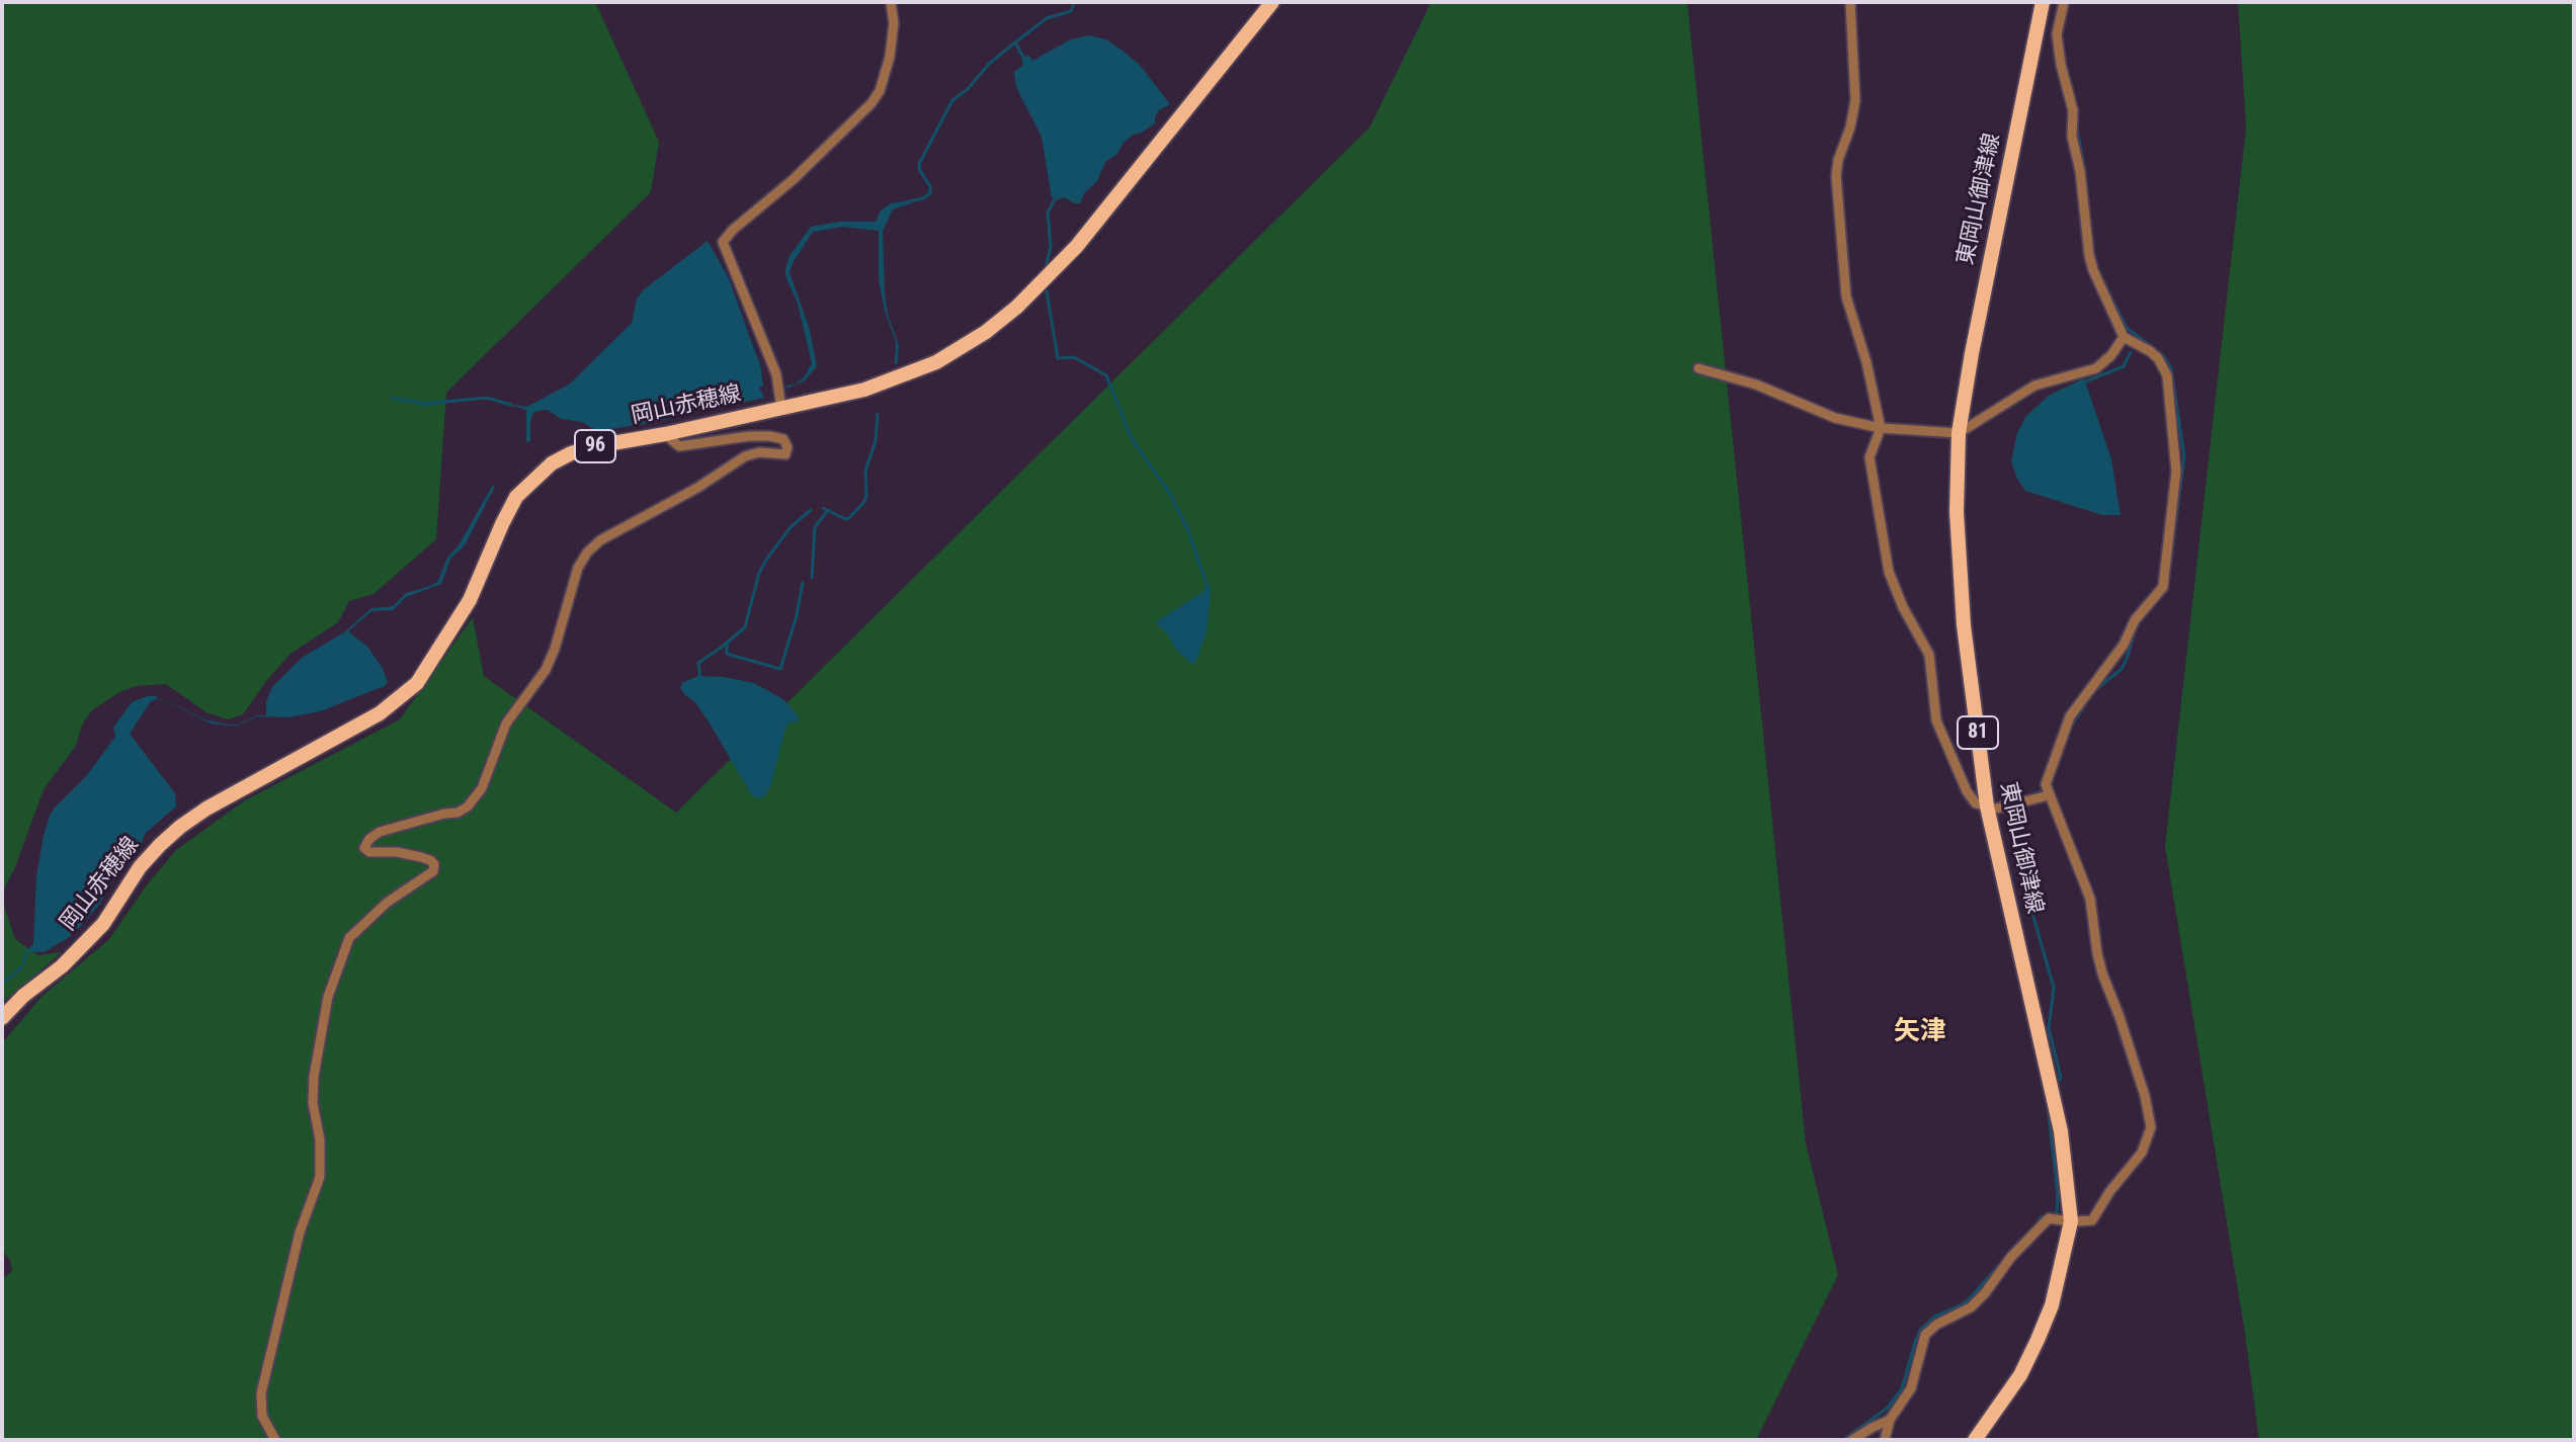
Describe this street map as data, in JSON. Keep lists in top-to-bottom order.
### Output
{
  "streets": {
    "main road": [
      "東岡山御津線",
      "岡山赤穂線",
      "96",
      "81"
    ]
  },
  "districts": ["矢津"]
}
